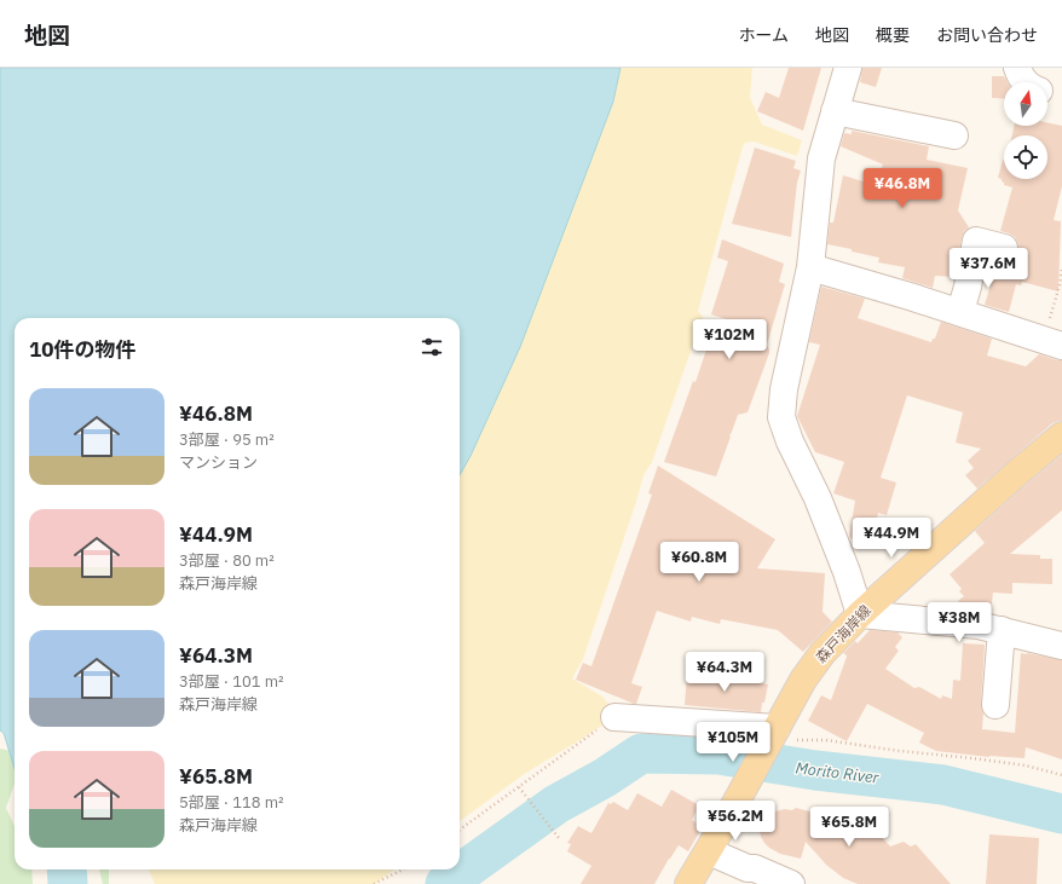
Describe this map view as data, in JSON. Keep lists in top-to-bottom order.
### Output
{
  "streets": {
    "main road": ["森戸海岸線"]
  },
  "water": ["Morito River"],
  "north": "top",
  "page": {
    "header": "地図",
    "nav": [
      "ホーム",
      "地図",
      "概要",
      "お問い合わせ"
    ],
    "price": [
      "¥46.8M",
      "¥37.6M",
      "¥102M",
      "¥44.9M",
      "¥60.8M",
      "¥38M",
      "¥64.3M",
      "¥105M",
      "¥56.2M",
      "¥65.8M"
    ],
    "heading": "10件の物件",
    "list": [
      {
        "name": "¥46.8M",
        "note": "3部屋 · 95 m² · マンション"
      },
      {
        "name": "¥44.9M",
        "note": "3部屋 · 80 m² · 森戸海岸線"
      },
      {
        "name": "¥64.3M",
        "note": "3部屋 · 101 m² · 森戸海岸線"
      },
      {
        "name": "¥65.8M",
        "note": "5部屋 · 118 m² · 森戸海岸線"
      }
    ]
  }
}
